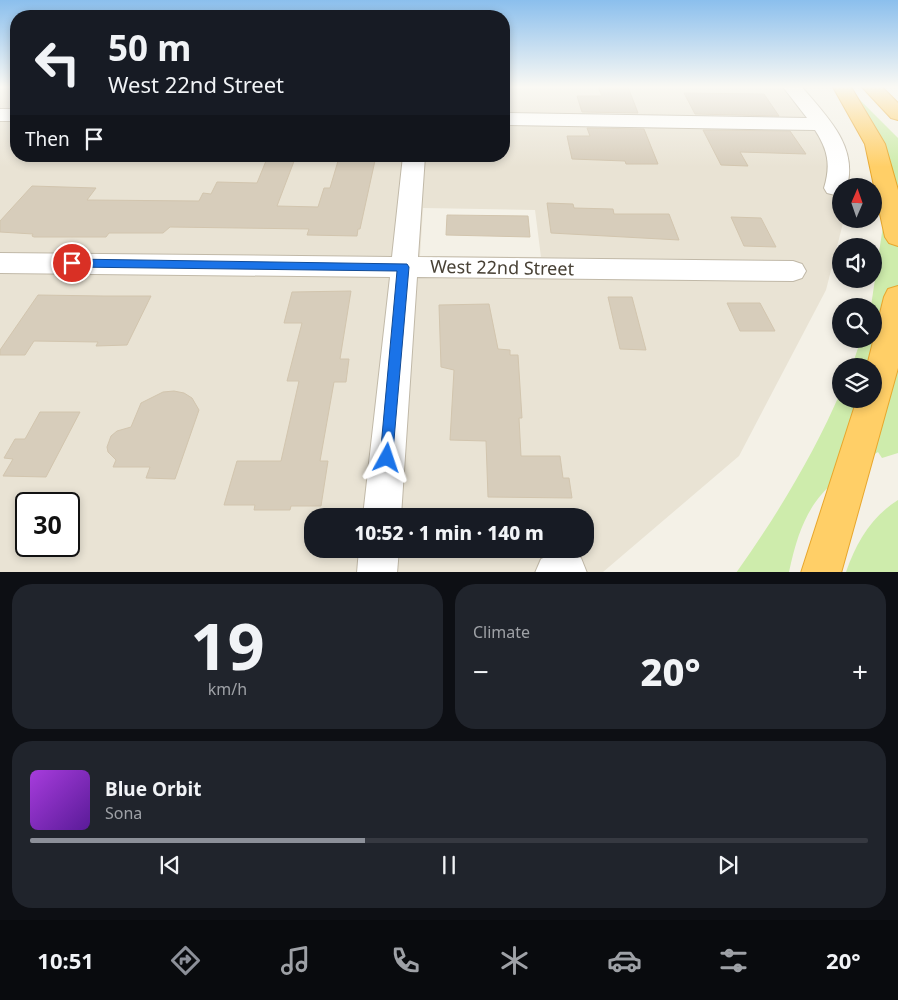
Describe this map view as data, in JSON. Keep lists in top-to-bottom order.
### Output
{
  "streets": {
    "street": ["West 22nd Street"]
  },
  "north": "top",
  "page": {
    "turn": ["50 m", "West 22nd Street"],
    "then": "Then",
    "limit": "30",
    "trip": "10:52 · 1 min · 140 m",
    "tile": [
      ["19", "km/h"],
      "Climate"
    ],
    "heat": ["−", "20°", "+"],
    "song": ["Blue Orbit", "Sona"],
    "tabs": ["10:51", "20°"]
  }
}
